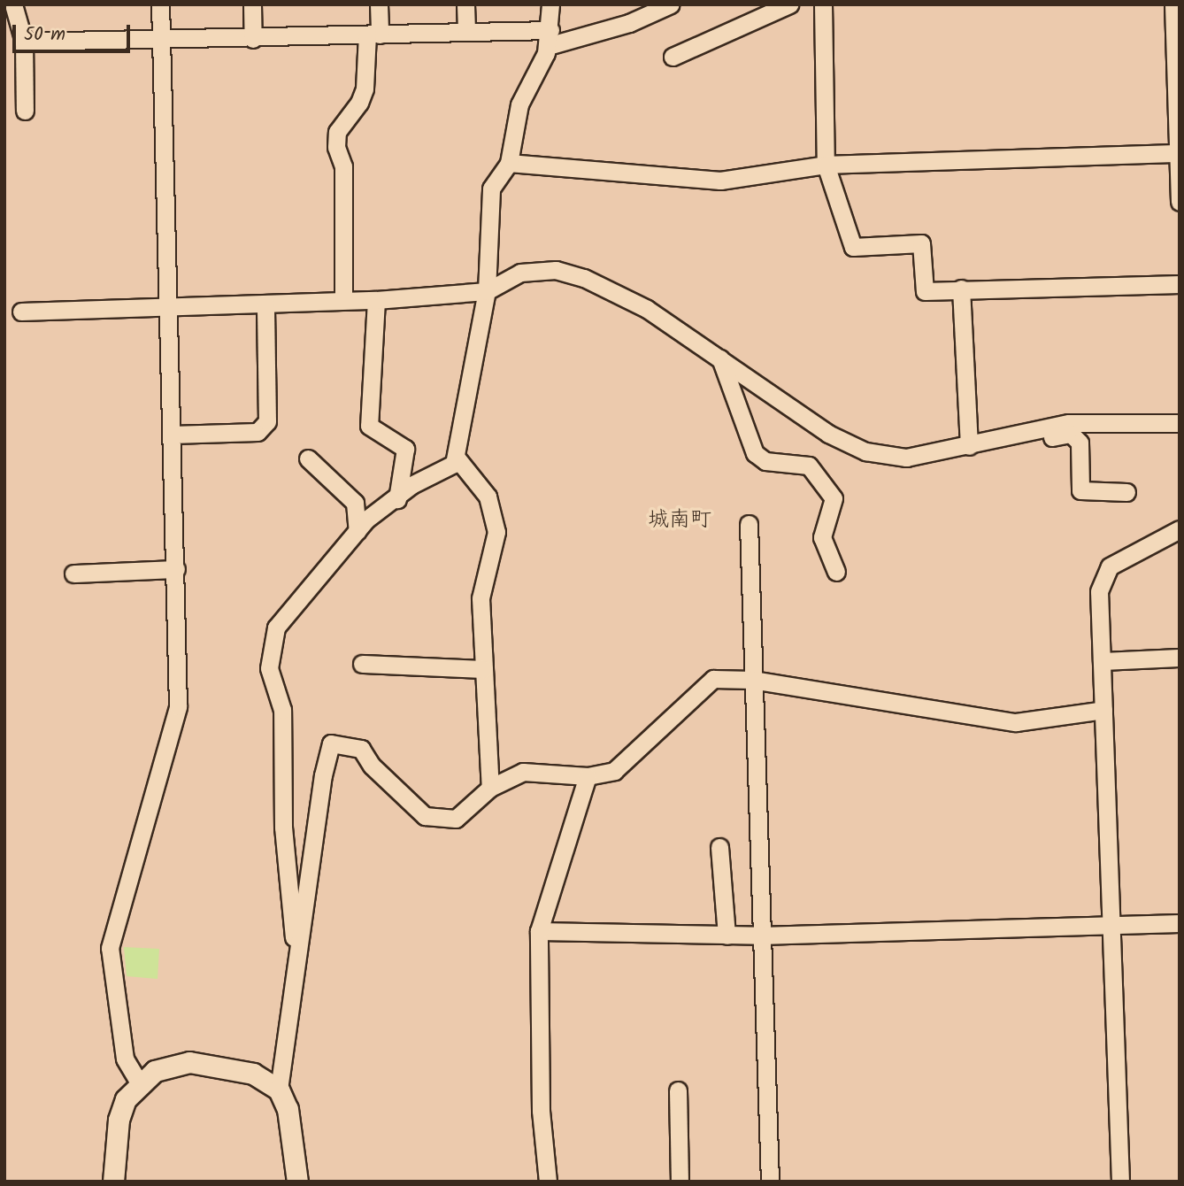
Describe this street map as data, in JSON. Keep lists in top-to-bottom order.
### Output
{
  "districts": ["城南町"],
  "scale_bar": "50 m"
}
